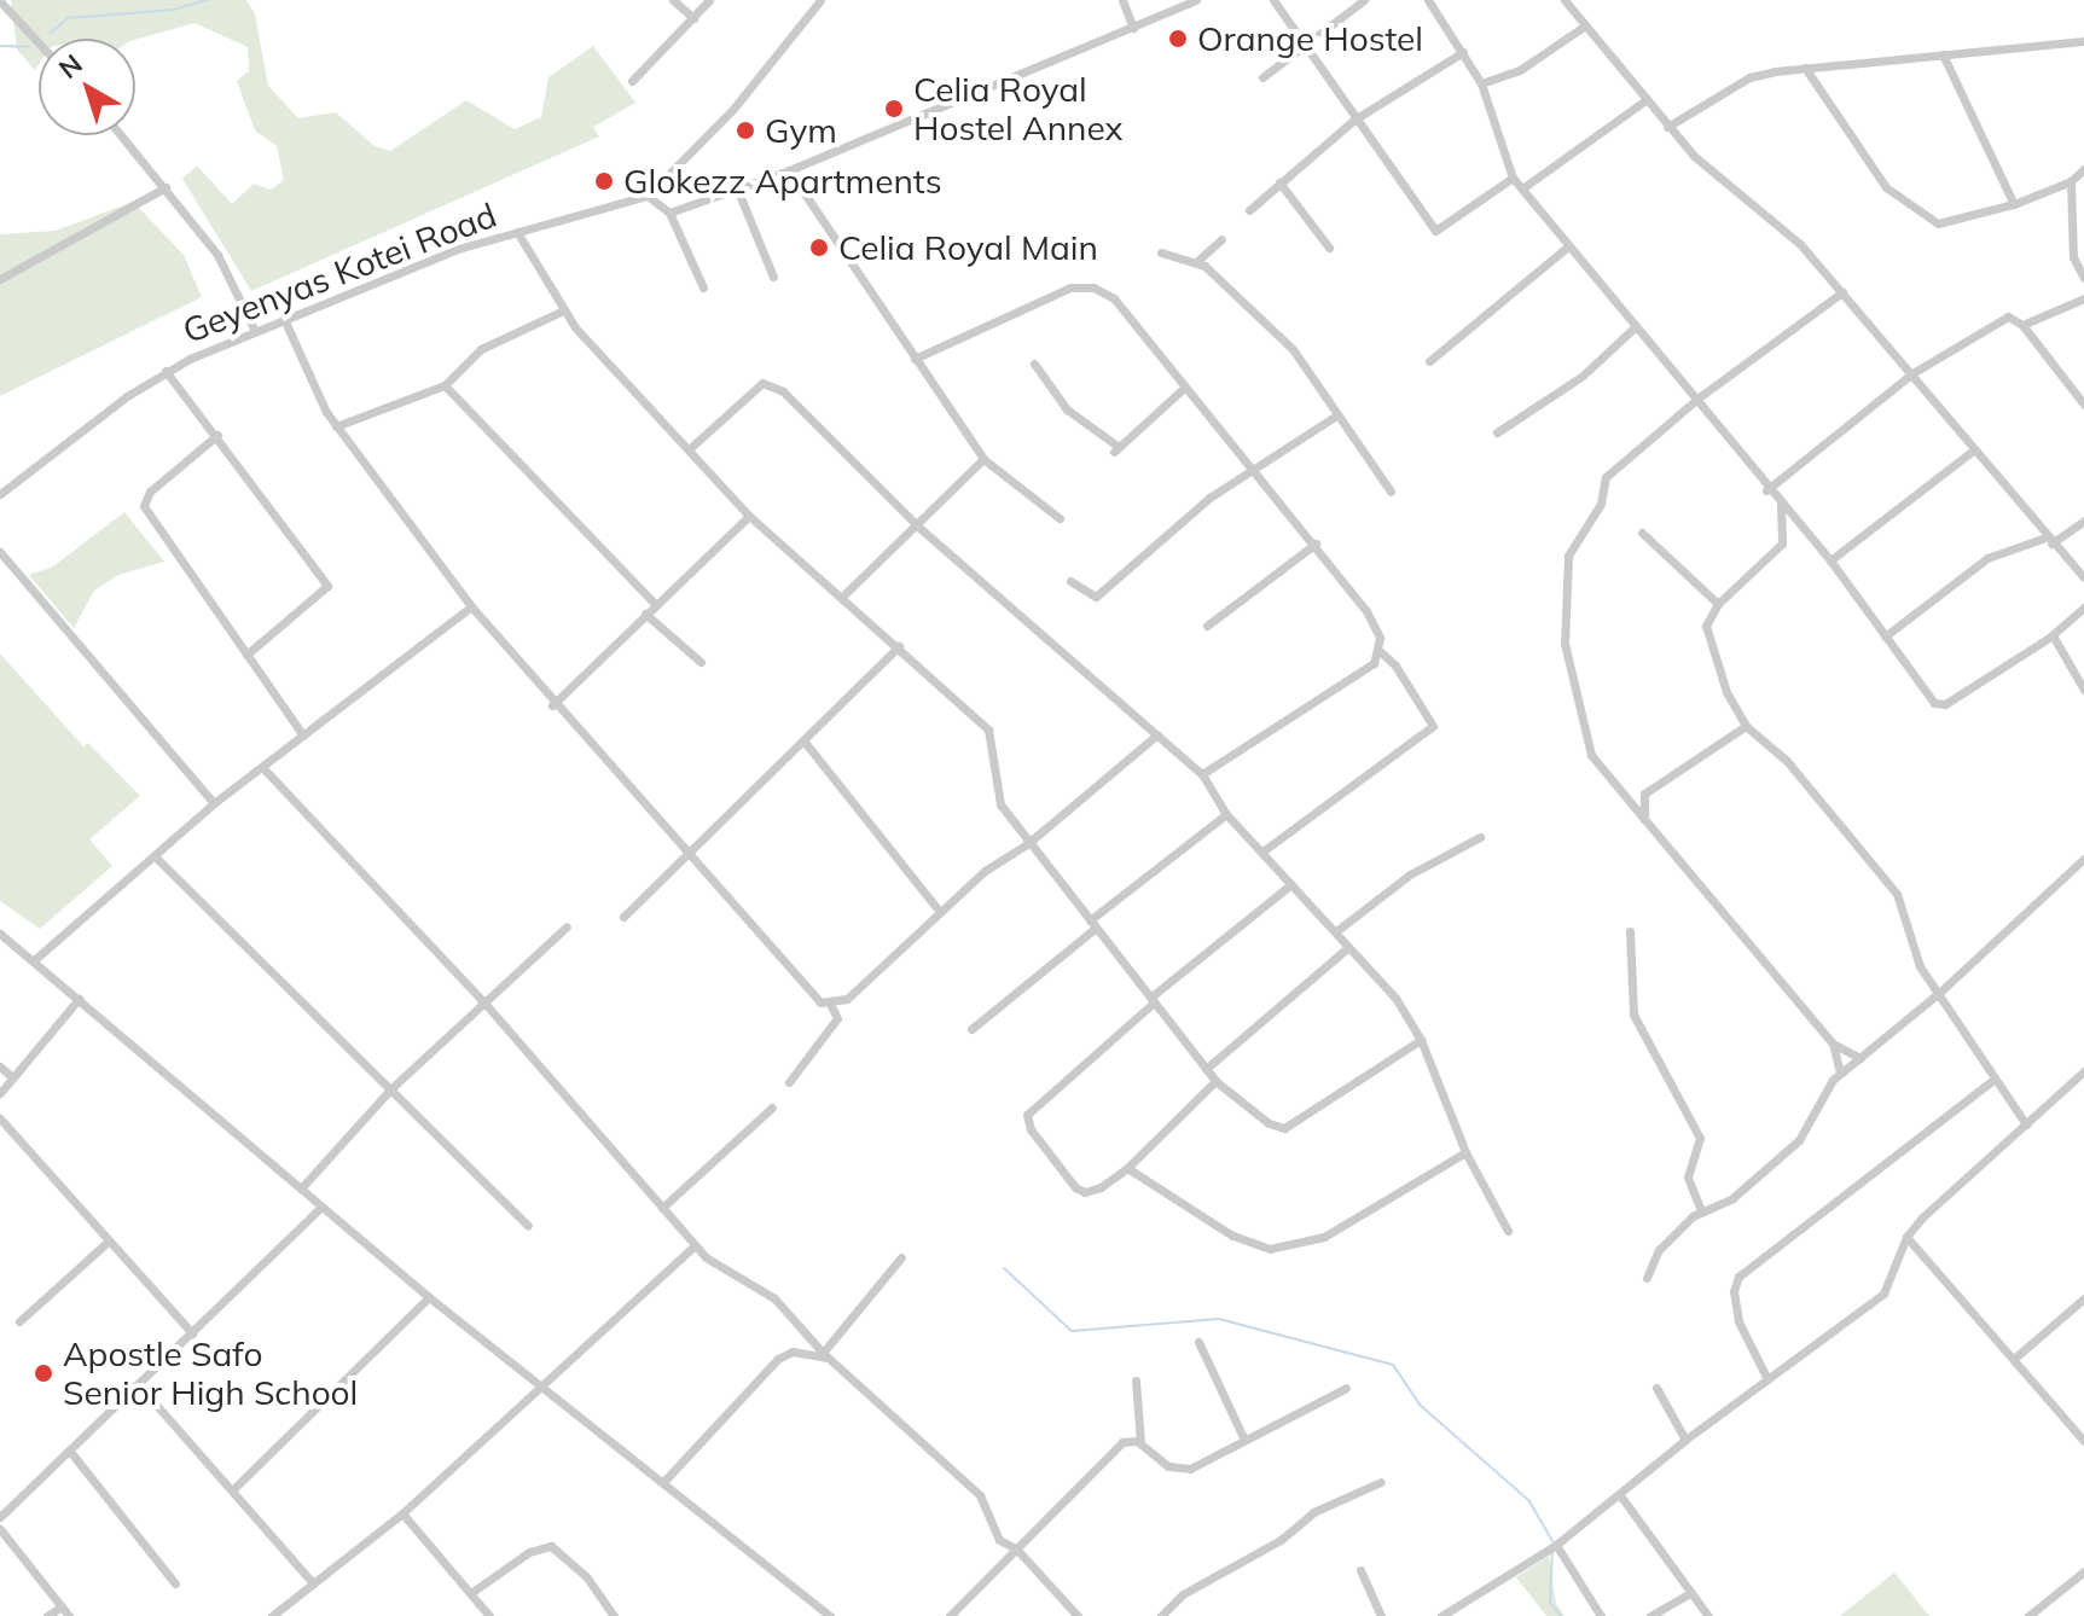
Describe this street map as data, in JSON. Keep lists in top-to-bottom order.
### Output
{
  "streets": {
    "street": ["Geyenyas Kotei Road"]
  },
  "places": [
    "Orange Hostel",
    "Celia Royal Hostel Annex",
    "Gym",
    "Glokezz Apartments",
    "Celia Royal Main",
    "Apostle Safo Senior High School"
  ],
  "north": "top left"
}
